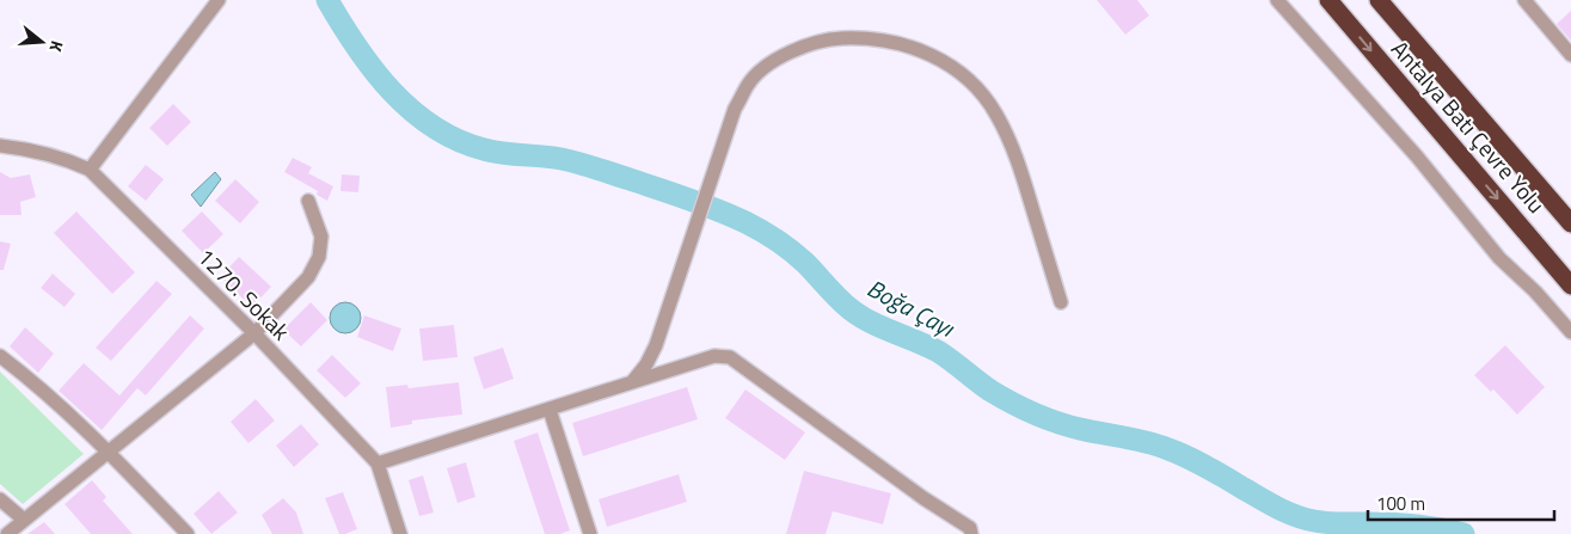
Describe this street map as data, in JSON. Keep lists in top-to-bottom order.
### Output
{
  "streets": {
    "highway": ["Antalya Batı Çevre Yolu"],
    "street": ["1270. Sokak"]
  },
  "water": ["Boğa Çayı"],
  "scale_bar": "100 m",
  "north": "right"
}
